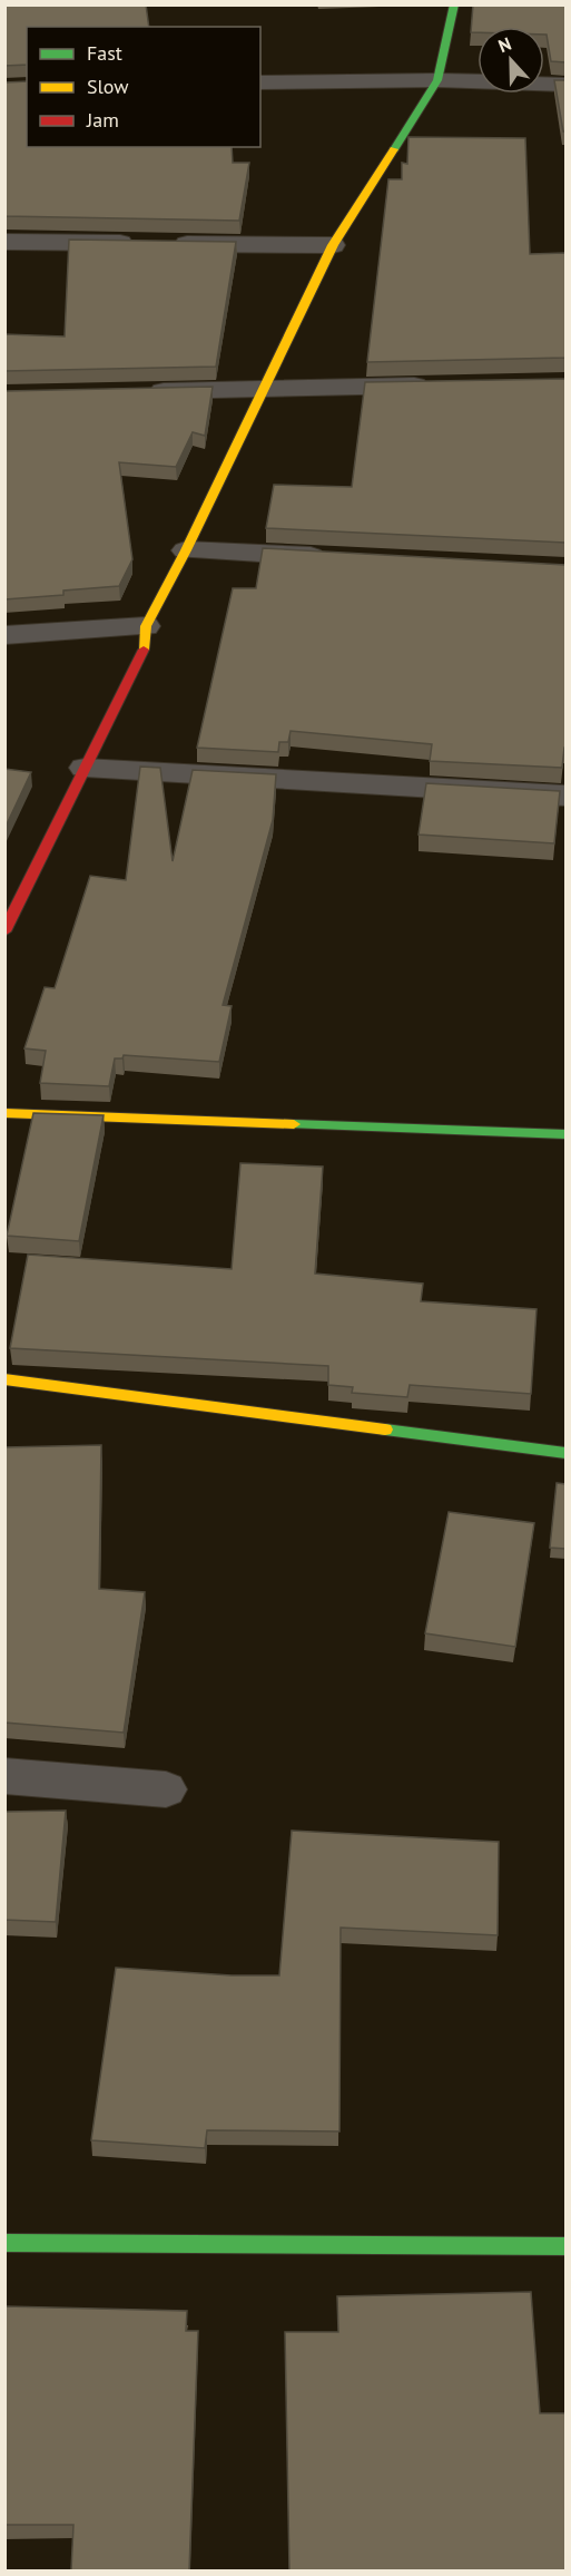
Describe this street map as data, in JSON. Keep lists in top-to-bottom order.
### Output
{
  "legend": ["Fast", "Slow", "Jam"],
  "north": "top"
}
